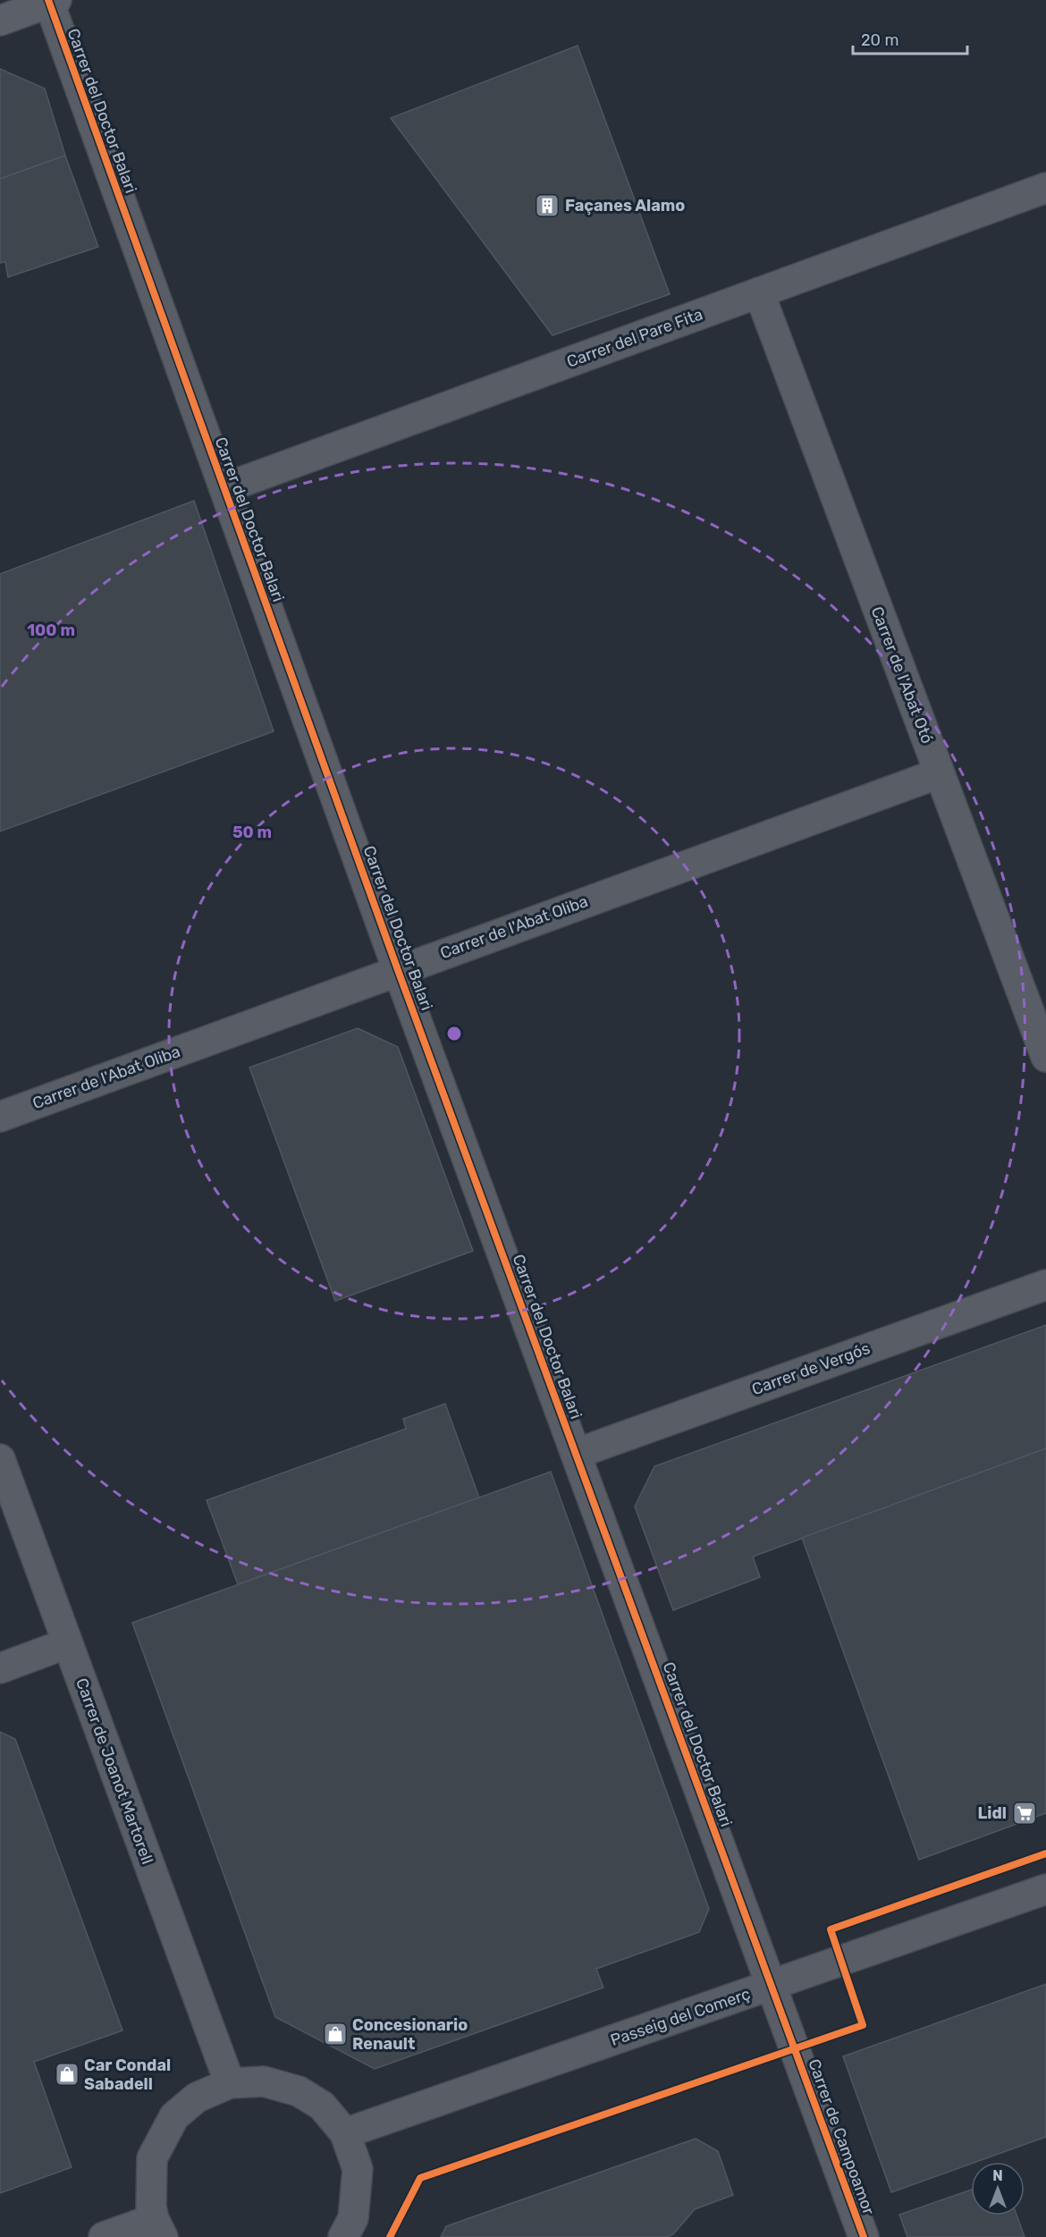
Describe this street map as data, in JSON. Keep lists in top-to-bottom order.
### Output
{
  "streets": {
    "street": [
      "Carrer del Doctor Balari",
      "Carrer del Pare Fita",
      "Carrer de l'Abat Otó",
      "Carrer de l'Abat Oliba",
      "Carrer de Vergós",
      "Carrer de Joanot Martorell",
      "Passeig del Comerç",
      "Carrer de Campoamor"
    ]
  },
  "crossings": [
    ["Carrer del Doctor Balari", "Carrer del Pare Fita"],
    ["Carrer del Doctor Balari", "Carrer de l'Abat Oliba"],
    ["Carrer del Doctor Balari", "Carrer de Vergós"],
    ["Carrer del Doctor Balari", "Passeig del Comerç"],
    ["Carrer del Doctor Balari", "Carrer de Campoamor"],
    ["Carrer del Pare Fita", "Carrer de l'Abat Otó"],
    ["Carrer de l'Abat Otó", "Carrer de l'Abat Oliba"],
    ["Passeig del Comerç", "Carrer de Campoamor"]
  ],
  "places": {
    "building": ["Façanes Alamo"],
    "supermarket": ["Lidl"],
    "shop": ["Concesionario Renault", "Car Condal Sabadell"]
  },
  "scale_bar": "20 m",
  "north": "top",
  "rings": ["100 m", "50 m"]
}
